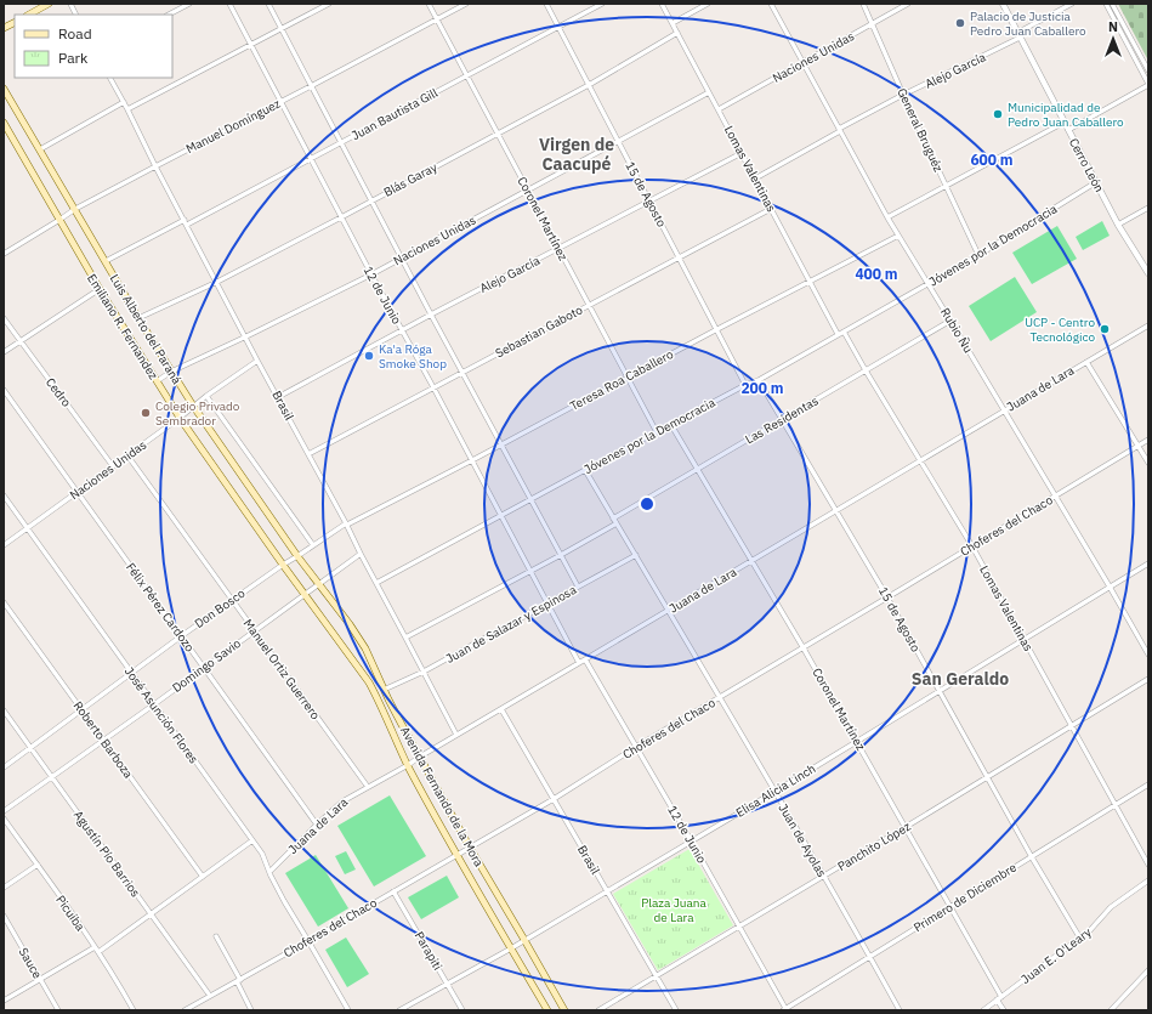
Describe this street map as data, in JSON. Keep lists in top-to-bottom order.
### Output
{
  "streets": {
    "main road": ["Emiliano R. Fernandez", "Luis Alberto del Paraná", "Avenida Fernando de la Mora"],
    "street": [
      "Naciones Unidas",
      "Alejo García",
      "Juan Bautista Gill",
      "Manuel Domínguez",
      "General Bruguéz",
      "Cerro León",
      "Lomas Valentinas",
      "Blás Garay",
      "15 de Agosto",
      "Coronel Martínez",
      "Jóvenes por la Democracia",
      "12 de Junio",
      "Rubio Ñu",
      "Sebastian Gaboto",
      "Teresa Roa Caballero",
      "Juana de Lara",
      "Cedro",
      "Brasil",
      "Las Residentas",
      "Choferes del Chaco",
      "Félix Pérez Cardozo",
      "Don Bosco",
      "Juan de Salazar y Espinosa",
      "Domingo Savio",
      "Manuel Ortiz Guerrero",
      "José Asunción Flores",
      "Roberto Barboza",
      "Elisa Alicia Linch",
      "Juan de Ayolas",
      "Panchito López",
      "Agustín Pío Barrios",
      "Primero de Diciembre",
      "Picuiba",
      "Parapiti",
      "Juan E. O'Leary",
      "Sauce"
    ]
  },
  "crossings": [
    ["Naciones Unidas", "General Bruguéz"],
    ["Naciones Unidas", "Lomas Valentinas"],
    ["Naciones Unidas", "15 de Agosto"],
    ["Naciones Unidas", "Coronel Martínez"],
    ["Naciones Unidas", "12 de Junio"],
    ["Naciones Unidas", "Emiliano R. Fernandez"],
    ["Naciones Unidas", "Luis Alberto del Paraná"],
    ["Naciones Unidas", "Rubio Ñu"],
    ["Naciones Unidas", "Cedro"],
    ["Naciones Unidas", "Brasil"],
    ["Naciones Unidas", "Félix Pérez Cardozo"],
    ["Naciones Unidas", "Manuel Ortiz Guerrero"],
    ["Naciones Unidas", "José Asunción Flores"],
    ["Alejo García", "General Bruguéz"],
    ["Alejo García", "Cerro León"],
    ["Alejo García", "Lomas Valentinas"],
    ["Alejo García", "15 de Agosto"],
    ["Alejo García", "Coronel Martínez"],
    ["Alejo García", "12 de Junio"],
    ["Alejo García", "Rubio Ñu"],
    ["Alejo García", "Brasil"],
    ["Juan Bautista Gill", "15 de Agosto"],
    ["Juan Bautista Gill", "Coronel Martínez"],
    ["Juan Bautista Gill", "12 de Junio"],
    ["Juan Bautista Gill", "Luis Alberto del Paraná"],
    ["Juan Bautista Gill", "Brasil"],
    ["Manuel Domínguez", "Coronel Martínez"],
    ["Manuel Domínguez", "12 de Junio"],
    ["Manuel Domínguez", "Emiliano R. Fernandez"],
    ["Manuel Domínguez", "Luis Alberto del Paraná"],
    ["Manuel Domínguez", "Brasil"],
    ["General Bruguéz", "Jóvenes por la Democracia"],
    ["Cerro León", "Jóvenes por la Democracia"],
    ["Lomas Valentinas", "Blás Garay"],
    ["Lomas Valentinas", "Jóvenes por la Democracia"],
    ["Lomas Valentinas", "Sebastian Gaboto"],
    ["Lomas Valentinas", "Teresa Roa Caballero"],
    ["Lomas Valentinas", "Juana de Lara"],
    ["Lomas Valentinas", "Las Residentas"],
    ["Lomas Valentinas", "Choferes del Chaco"],
    ["Lomas Valentinas", "Elisa Alicia Linch"],
    ["Lomas Valentinas", "Panchito López"],
    ["Lomas Valentinas", "Primero de Diciembre"],
    ["Blás Garay", "15 de Agosto"],
    ["Blás Garay", "Coronel Martínez"],
    ["Blás Garay", "12 de Junio"],
    ["Blás Garay", "Luis Alberto del Paraná"],
    ["Blás Garay", "Brasil"],
    ["15 de Agosto", "Jóvenes por la Democracia"],
    ["15 de Agosto", "Sebastian Gaboto"],
    ["15 de Agosto", "Teresa Roa Caballero"],
    ["15 de Agosto", "Juana de Lara"],
    ["15 de Agosto", "Las Residentas"],
    ["15 de Agosto", "Choferes del Chaco"],
    ["15 de Agosto", "Elisa Alicia Linch"],
    ["15 de Agosto", "Panchito López"],
    ["15 de Agosto", "Primero de Diciembre"],
    ["15 de Agosto", "Juan E. O'Leary"],
    ["Coronel Martínez", "Jóvenes por la Democracia"],
    ["Coronel Martínez", "Sebastian Gaboto"],
    ["Coronel Martínez", "Teresa Roa Caballero"],
    ["Coronel Martínez", "Juana de Lara"],
    ["Coronel Martínez", "Las Residentas"],
    ["Coronel Martínez", "Choferes del Chaco"],
    ["Coronel Martínez", "Elisa Alicia Linch"],
    ["Coronel Martínez", "Panchito López"],
    ["Coronel Martínez", "Primero de Diciembre"],
    ["Coronel Martínez", "Juan E. O'Leary"],
    ["Jóvenes por la Democracia", "12 de Junio"],
    ["Jóvenes por la Democracia", "Rubio Ñu"],
    ["Jóvenes por la Democracia", "Brasil"],
    ["Jóvenes por la Democracia", "Juan de Ayolas"],
    ["12 de Junio", "Sebastian Gaboto"],
    ["12 de Junio", "Teresa Roa Caballero"],
    ["12 de Junio", "Juana de Lara"],
    ["12 de Junio", "Las Residentas"],
    ["12 de Junio", "Choferes del Chaco"],
    ["12 de Junio", "Juan de Salazar y Espinosa"],
    ["12 de Junio", "Elisa Alicia Linch"],
    ["12 de Junio", "Panchito López"],
    ["12 de Junio", "Primero de Diciembre"],
    ["Emiliano R. Fernandez", "Don Bosco"],
    ["Emiliano R. Fernandez", "Domingo Savio"],
    ["Emiliano R. Fernandez", "Avenida Fernando de la Mora"],
    ["Luis Alberto del Paraná", "Don Bosco"],
    ["Luis Alberto del Paraná", "Domingo Savio"],
    ["Luis Alberto del Paraná", "Avenida Fernando de la Mora"],
    ["Rubio Ñu", "Teresa Roa Caballero"],
    ["Rubio Ñu", "Juana de Lara"],
    ["Rubio Ñu", "Las Residentas"],
    ["Rubio Ñu", "Choferes del Chaco"],
    ["Rubio Ñu", "Elisa Alicia Linch"],
    ["Sebastian Gaboto", "Brasil"],
    ["Teresa Roa Caballero", "Brasil"],
    ["Teresa Roa Caballero", "Don Bosco"],
    ["Juana de Lara", "Brasil"],
    ["Juana de Lara", "Félix Pérez Cardozo"],
    ["Juana de Lara", "Manuel Ortiz Guerrero"],
    ["Juana de Lara", "José Asunción Flores"],
    ["Juana de Lara", "Avenida Fernando de la Mora"],
    ["Juana de Lara", "Juan de Ayolas"],
    ["Brasil", "Las Residentas"],
    ["Brasil", "Choferes del Chaco"],
    ["Brasil", "Don Bosco"],
    ["Brasil", "Juan de Salazar y Espinosa"],
    ["Brasil", "Domingo Savio"],
    ["Brasil", "Elisa Alicia Linch"],
    ["Brasil", "Panchito López"],
    ["Las Residentas", "Juan de Ayolas"],
    ["Choferes del Chaco", "José Asunción Flores"],
    ["Choferes del Chaco", "Avenida Fernando de la Mora"],
    ["Choferes del Chaco", "Juan de Ayolas"],
    ["Choferes del Chaco", "Agustín Pío Barrios"],
    ["Choferes del Chaco", "Parapiti"],
    ["Félix Pérez Cardozo", "Don Bosco"],
    ["Félix Pérez Cardozo", "Domingo Savio"],
    ["Don Bosco", "Manuel Ortiz Guerrero"],
    ["Don Bosco", "José Asunción Flores"],
    ["Don Bosco", "Roberto Barboza"],
    ["Don Bosco", "Agustín Pío Barrios"],
    ["Juan de Salazar y Espinosa", "Avenida Fernando de la Mora"],
    ["Juan de Salazar y Espinosa", "Juan de Ayolas"],
    ["Domingo Savio", "Manuel Ortiz Guerrero"],
    ["Domingo Savio", "José Asunción Flores"],
    ["Domingo Savio", "Roberto Barboza"],
    ["Domingo Savio", "Avenida Fernando de la Mora"],
    ["Domingo Savio", "Agustín Pío Barrios"],
    ["Elisa Alicia Linch", "Avenida Fernando de la Mora"],
    ["Elisa Alicia Linch", "Juan de Ayolas"],
    ["Elisa Alicia Linch", "Parapiti"],
    ["Juan de Ayolas", "Panchito López"],
    ["Juan de Ayolas", "Primero de Diciembre"]
  ],
  "districts": ["Virgen de Caacupé", "San Geraldo"],
  "parks": ["Plaza Juana de Lara"],
  "places": [
    "Palacio de Justicia Pedro Juan Caballero",
    "Municipalidad de Pedro Juan Caballero",
    "UCP - Centro Tecnológico",
    "Ka'a Róga Smoke Shop",
    "Colegio Privado Sembrador"
  ],
  "legend": ["Road", "Park"],
  "north": "top",
  "rings": ["600 m", "400 m", "200 m"]
}
